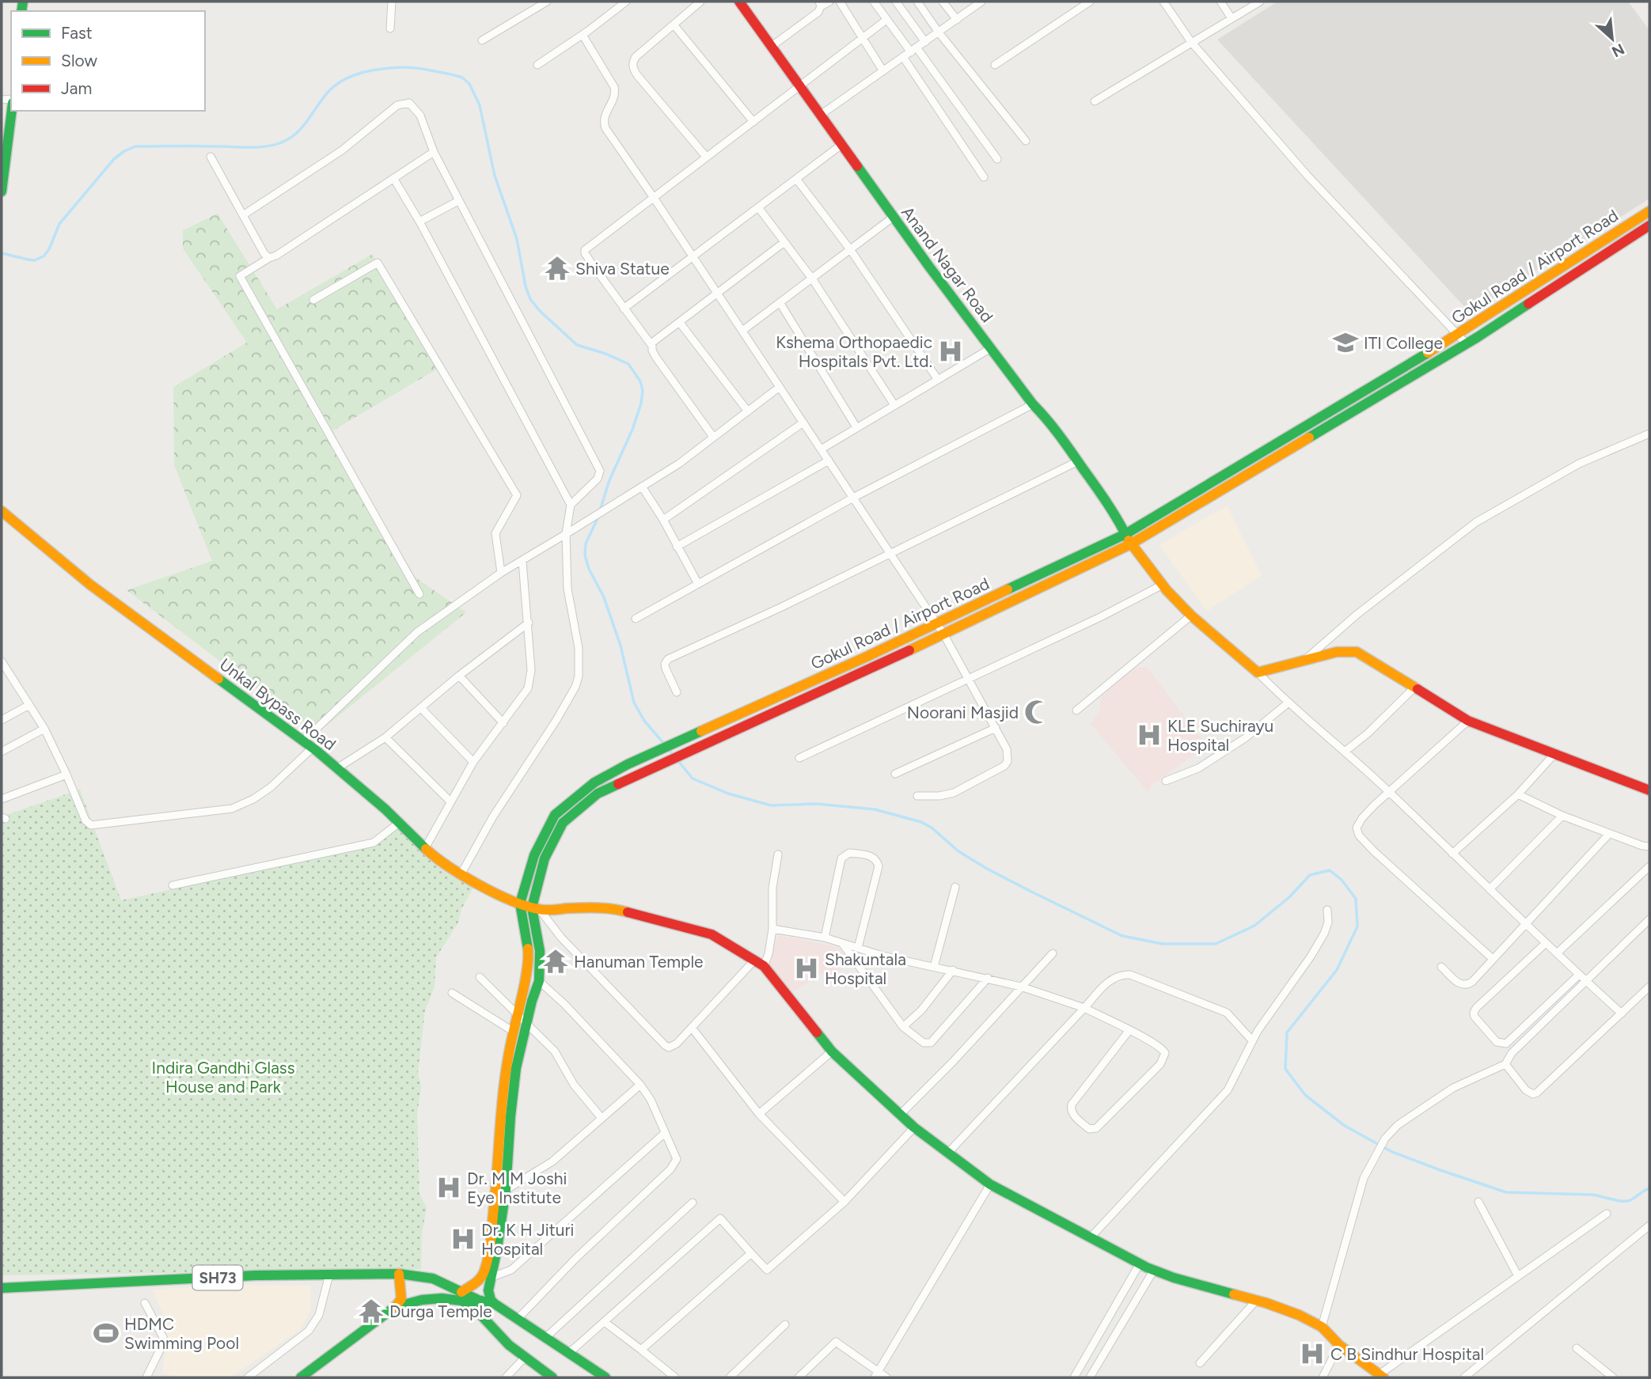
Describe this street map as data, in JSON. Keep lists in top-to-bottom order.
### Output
{
  "streets": {
    "main road": [
      "Anand Nagar Road",
      "Gokul Road / Airport Road",
      "Unkal Bypass Road",
      "SH73"
    ]
  },
  "crossings": [
    ["Anand Nagar Road", "Gokul Road / Airport Road"],
    ["Gokul Road / Airport Road", "Unkal Bypass Road"],
    ["Gokul Road / Airport Road", "SH73"]
  ],
  "parks": ["Indira Gandhi Glass House and Park"],
  "places": {
    "temple": ["Shiva Statue", "Hanuman Temple", "Durga Temple"],
    "school or university": ["ITI College"],
    "hospital": [
      "Kshema Orthopaedic Hospitals Pvt. Ltd.",
      "KLE Suchirayu Hospital",
      "Shakuntala Hospital",
      "Dr. M M Joshi Eye Institute",
      "Dr. K H Jituri Hospital",
      "C B Sindhur Hospital"
    ],
    "mosque": ["Noorani Masjid"],
    "sports": ["HDMC Swimming Pool"]
  },
  "legend": ["Fast", "Slow", "Jam"],
  "north": "bottom right"
}
